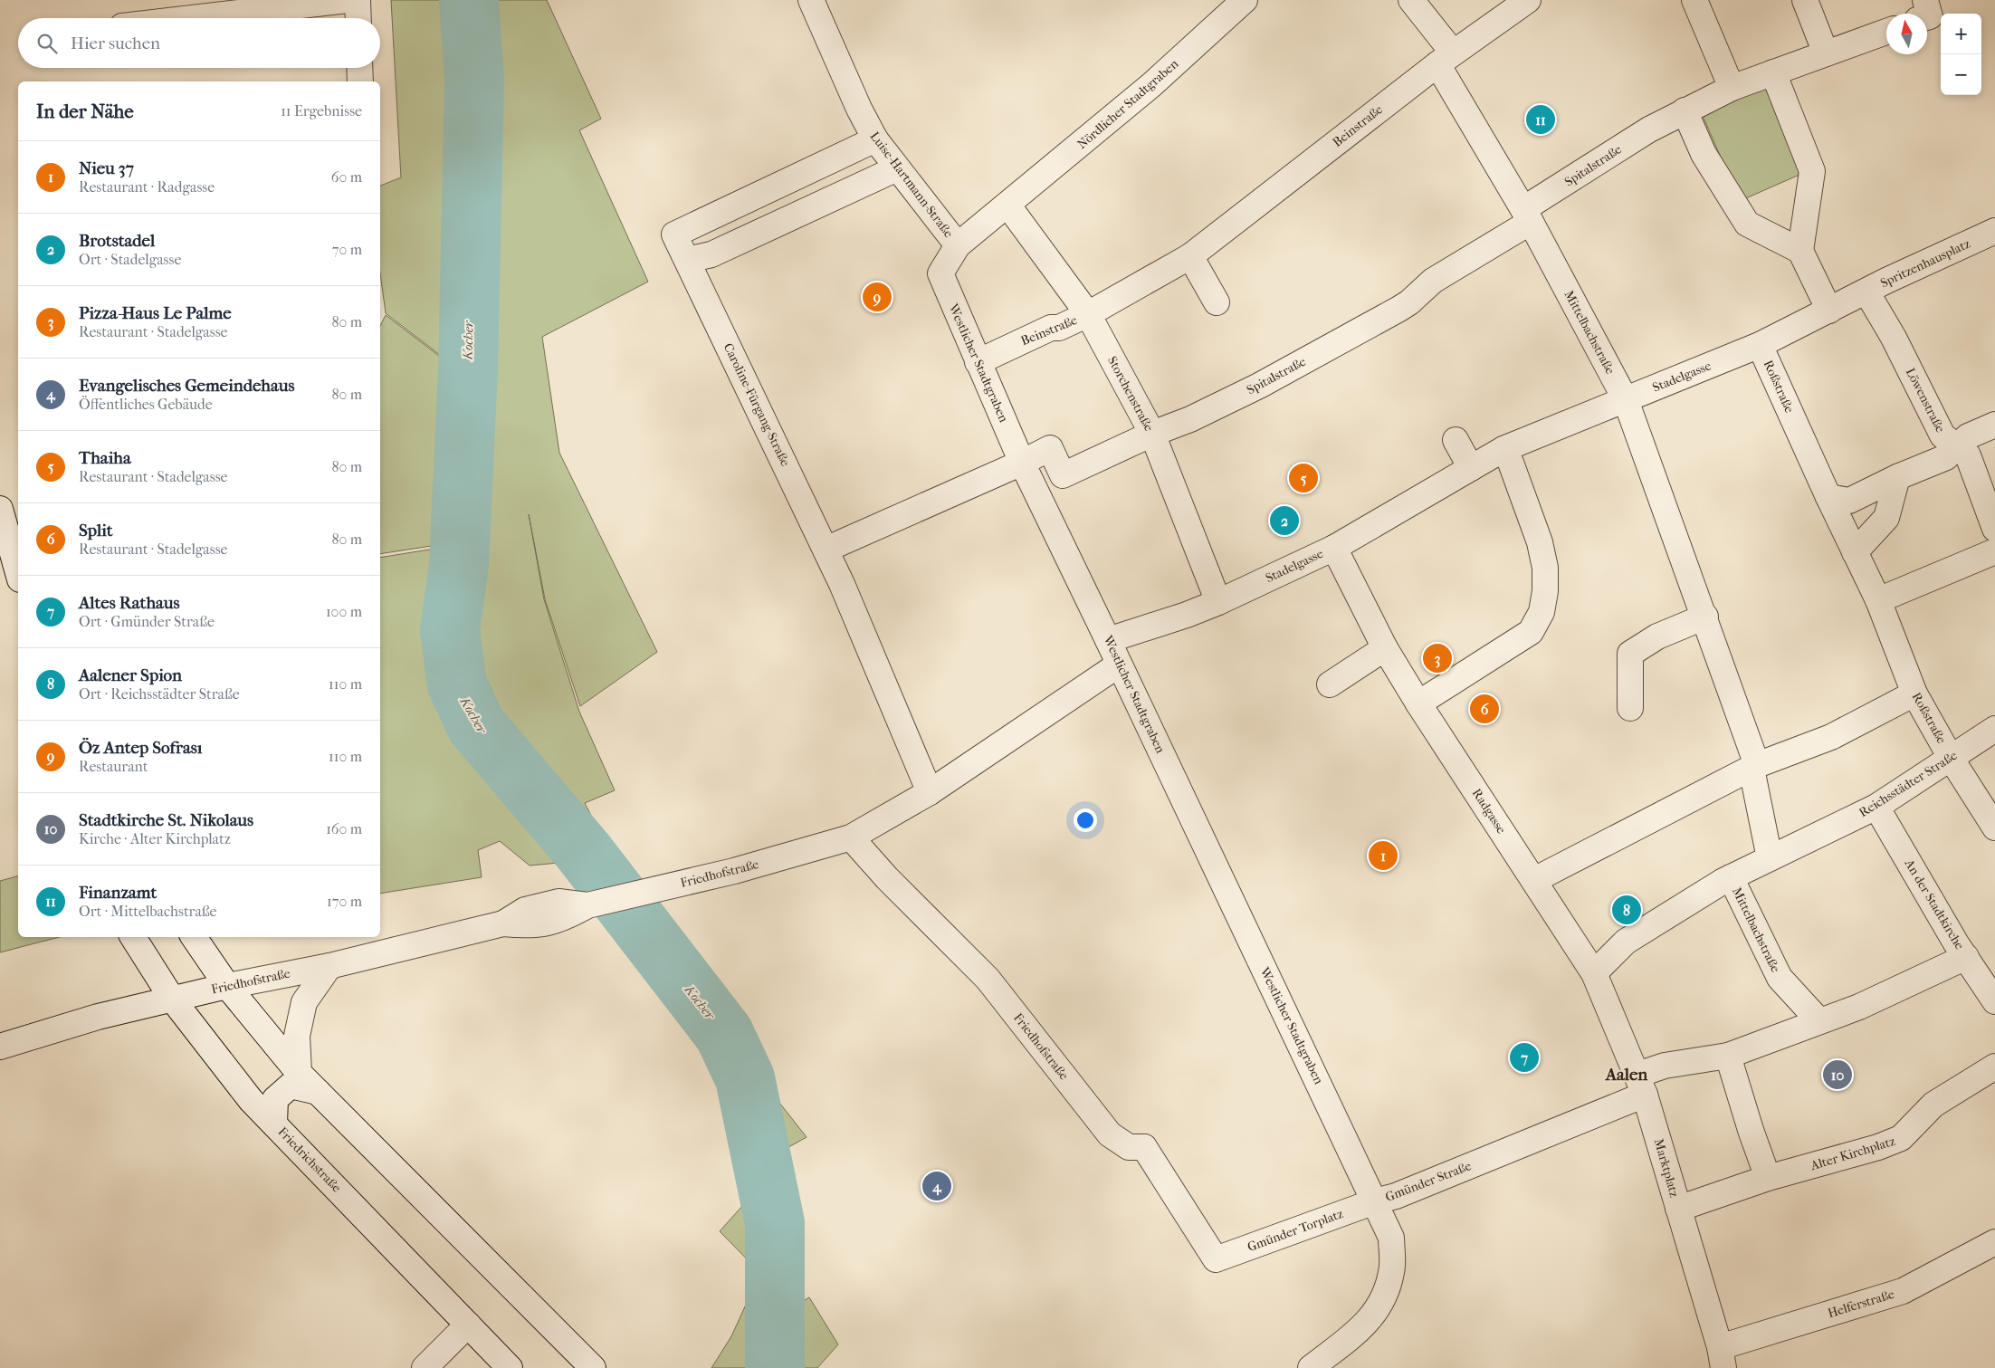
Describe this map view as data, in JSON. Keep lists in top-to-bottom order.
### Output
{
  "streets": {
    "street": [
      "Nördlicher Stadtgraben",
      "Beinstraße",
      "Spitalstraße",
      "Luise-Hartmann-Straße",
      "Spritzenhausplatz",
      "Mittelbachstraße",
      "Westlicher Stadtgraben",
      "Stadelgasse",
      "Roßstraße",
      "Storchenstraße",
      "Löwenstraße",
      "Caroline-Fürgang-Straße",
      "Reichsstädter Straße",
      "Radgasse",
      "Friedhofstraße",
      "An der Stadtkirche",
      "Alter Kirchplatz",
      "Friedrichstraße",
      "Marktplatz",
      "Gmünder Straße",
      "Gmünder Torplatz",
      "Helferstraße"
    ]
  },
  "crossings": [
    ["Nördlicher Stadtgraben", "Westlicher Stadtgraben"],
    ["Nördlicher Stadtgraben", "Storchenstraße"],
    ["Beinstraße", "Mittelbachstraße"],
    ["Beinstraße", "Westlicher Stadtgraben"],
    ["Beinstraße", "Storchenstraße"],
    ["Spitalstraße", "Mittelbachstraße"],
    ["Spitalstraße", "Westlicher Stadtgraben"],
    ["Spitalstraße", "Storchenstraße"],
    ["Luise-Hartmann-Straße", "Westlicher Stadtgraben"],
    ["Luise-Hartmann-Straße", "Caroline-Fürgang-Straße"],
    ["Spritzenhausplatz", "Stadelgasse"],
    ["Spritzenhausplatz", "Löwenstraße"],
    ["Mittelbachstraße", "Stadelgasse"],
    ["Mittelbachstraße", "Reichsstädter Straße"],
    ["Westlicher Stadtgraben", "Stadelgasse"],
    ["Westlicher Stadtgraben", "Storchenstraße"],
    ["Westlicher Stadtgraben", "Friedhofstraße"],
    ["Westlicher Stadtgraben", "Gmünder Straße"],
    ["Westlicher Stadtgraben", "Gmünder Torplatz"],
    ["Stadelgasse", "Roßstraße"],
    ["Stadelgasse", "Storchenstraße"],
    ["Stadelgasse", "Löwenstraße"],
    ["Stadelgasse", "Radgasse"],
    ["Roßstraße", "Reichsstädter Straße"],
    ["Caroline-Fürgang-Straße", "Friedhofstraße"],
    ["Reichsstädter Straße", "Radgasse"],
    ["Reichsstädter Straße", "An der Stadtkirche"],
    ["Reichsstädter Straße", "Marktplatz"],
    ["Radgasse", "Marktplatz"],
    ["Friedhofstraße", "Friedrichstraße"],
    ["Friedhofstraße", "Gmünder Torplatz"],
    ["Alter Kirchplatz", "Marktplatz"],
    ["Marktplatz", "Gmünder Straße"],
    ["Marktplatz", "Helferstraße"],
    ["Gmünder Straße", "Gmünder Torplatz"]
  ],
  "districts": ["Aalen"],
  "water": ["Kocher"],
  "north": "top",
  "page": {
    "map_buttons": ["+", "−"],
    "search": "Hier suchen",
    "heading": ["In der Nähe", "11 Ergebnisse"],
    "pins": [
      "11",
      "9",
      "5",
      "2",
      "3",
      "6",
      "1",
      "8",
      "7",
      "10",
      "4"
    ],
    "list": [
      {
        "mark": "1",
        "name": "Nieu 37",
        "note": "Restaurant · Radgasse",
        "value": "60 m"
      },
      {
        "mark": "2",
        "name": "Brotstadel",
        "note": "Ort · Stadelgasse",
        "value": "70 m"
      },
      {
        "mark": "3",
        "name": "Pizza-Haus Le Palme",
        "note": "Restaurant · Stadelgasse",
        "value": "80 m"
      },
      {
        "mark": "4",
        "name": "Evangelisches Gemeindehaus",
        "note": "Öffentliches Gebäude",
        "value": "80 m"
      },
      {
        "mark": "5",
        "name": "Thaiha",
        "note": "Restaurant · Stadelgasse",
        "value": "80 m"
      },
      {
        "mark": "6",
        "name": "Split",
        "note": "Restaurant · Stadelgasse",
        "value": "80 m"
      },
      {
        "mark": "7",
        "name": "Altes Rathaus",
        "note": "Ort · Gmünder Straße",
        "value": "100 m"
      },
      {
        "mark": "8",
        "name": "Aalener Spion",
        "note": "Ort · Reichsstädter Straße",
        "value": "110 m"
      },
      {
        "mark": "9",
        "name": "Öz Antep Sofrası",
        "note": "Restaurant",
        "value": "110 m"
      },
      {
        "mark": "10",
        "name": "Stadtkirche St. Nikolaus",
        "note": "Kirche · Alter Kirchplatz",
        "value": "160 m"
      },
      {
        "mark": "11",
        "name": "Finanzamt",
        "note": "Ort · Mittelbachstraße",
        "value": "170 m"
      }
    ]
  }
}
